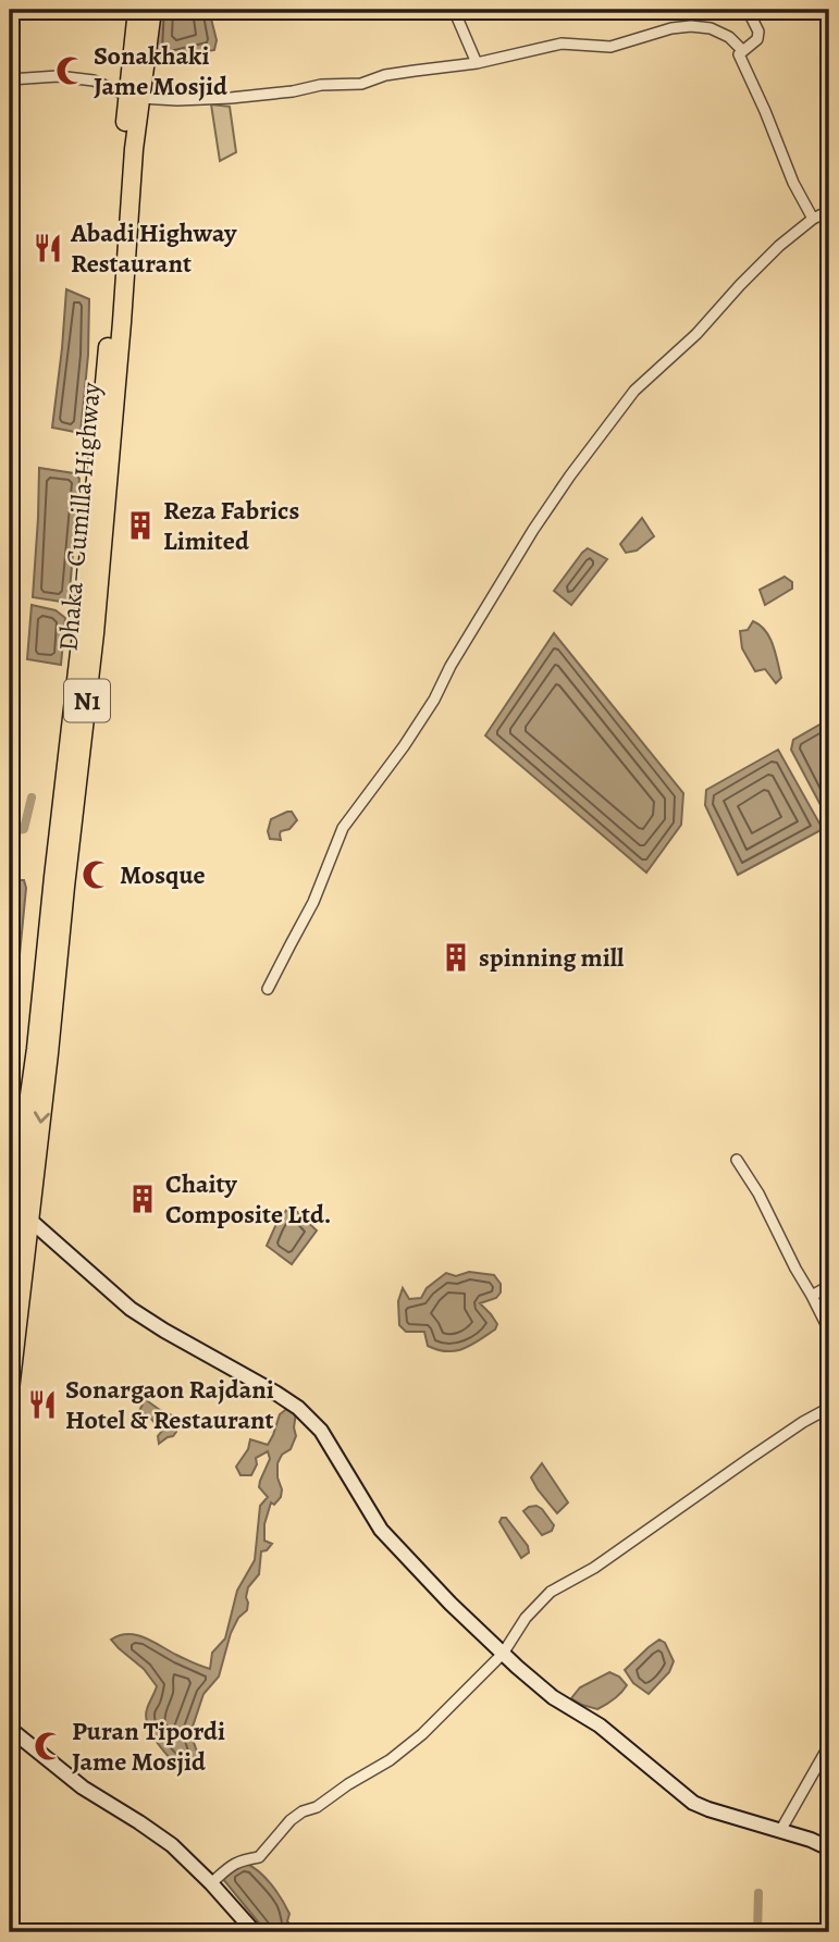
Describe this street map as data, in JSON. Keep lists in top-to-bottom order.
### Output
{
  "streets": {
    "highway": ["Dhaka–Cumilla Highway", "N1"]
  },
  "places": {
    "mosque": ["Sonakhaki Jame Mosjid", "Mosque", "Puran Tipordi Jame Mosjid"],
    "restaurant": ["Abadi Highway Restaurant", "Sonargaon Rajdani Hotel & Restaurant"],
    "building": ["Reza Fabrics Limited", "spinning mill", "Chaity Composite Ltd."]
  }
}
